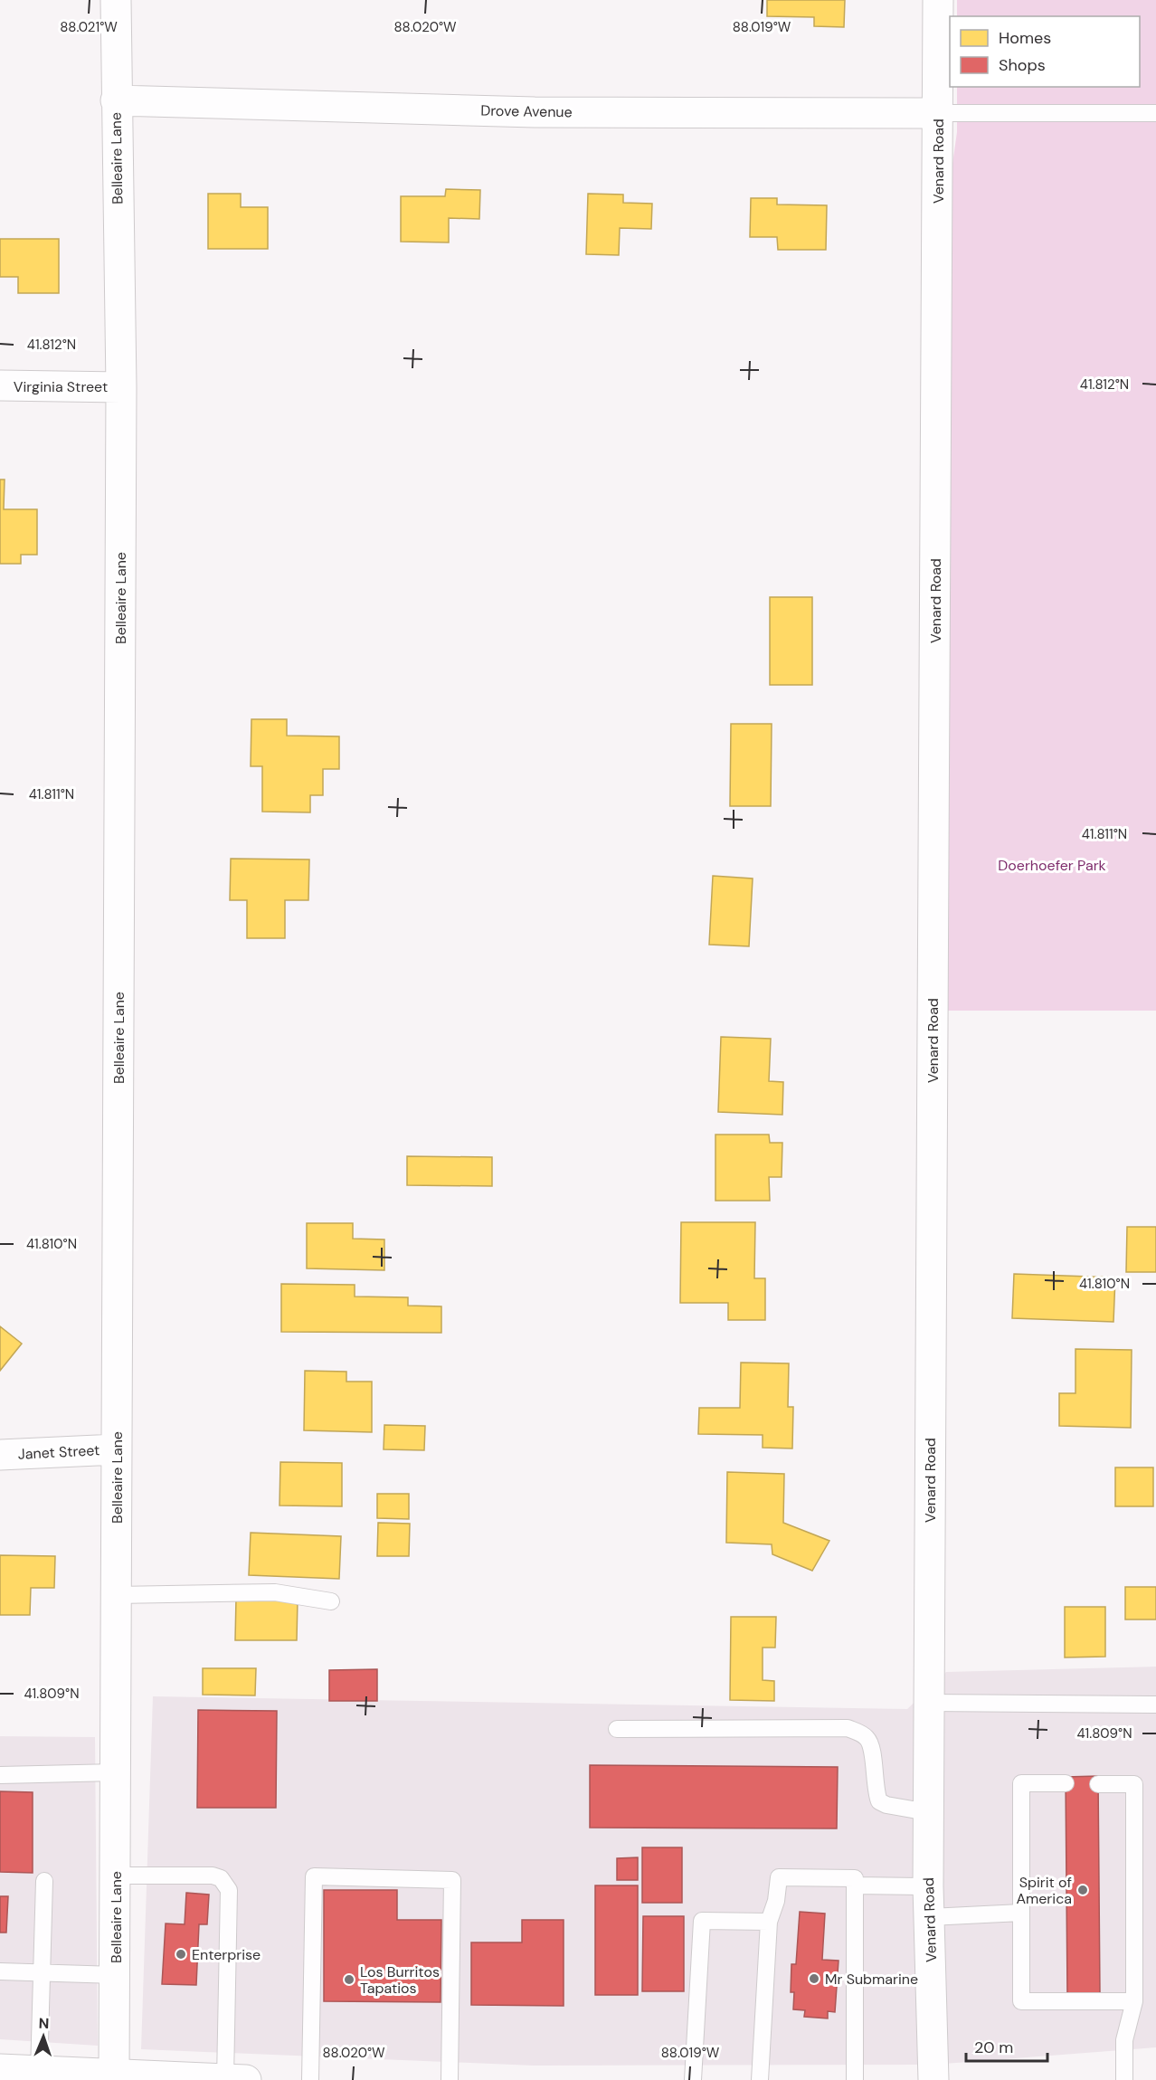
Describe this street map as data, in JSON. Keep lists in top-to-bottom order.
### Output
{
  "streets": {
    "street": [
      "Drove Avenue",
      "Belleaire Lane",
      "Venard Road",
      "Virginia Street",
      "Janet Street"
    ]
  },
  "crossings": [
    ["Drove Avenue", "Belleaire Lane"],
    ["Drove Avenue", "Venard Road"],
    ["Belleaire Lane", "Virginia Street"],
    ["Belleaire Lane", "Janet Street"]
  ],
  "parks": ["Doerhoefer Park"],
  "places": [
    "Spirit of America",
    "Enterprise",
    "Mr Submarine",
    "Los Burritos Tapatios"
  ],
  "legend": ["Homes", "Shops"],
  "scale_bar": "20 m",
  "north": "top",
  "coordinates": [
    "88.021°W",
    "88.020°W",
    "88.019°W",
    "41.812°N",
    "41.811°N",
    "41.810°N",
    "41.809°N"
  ]
}
